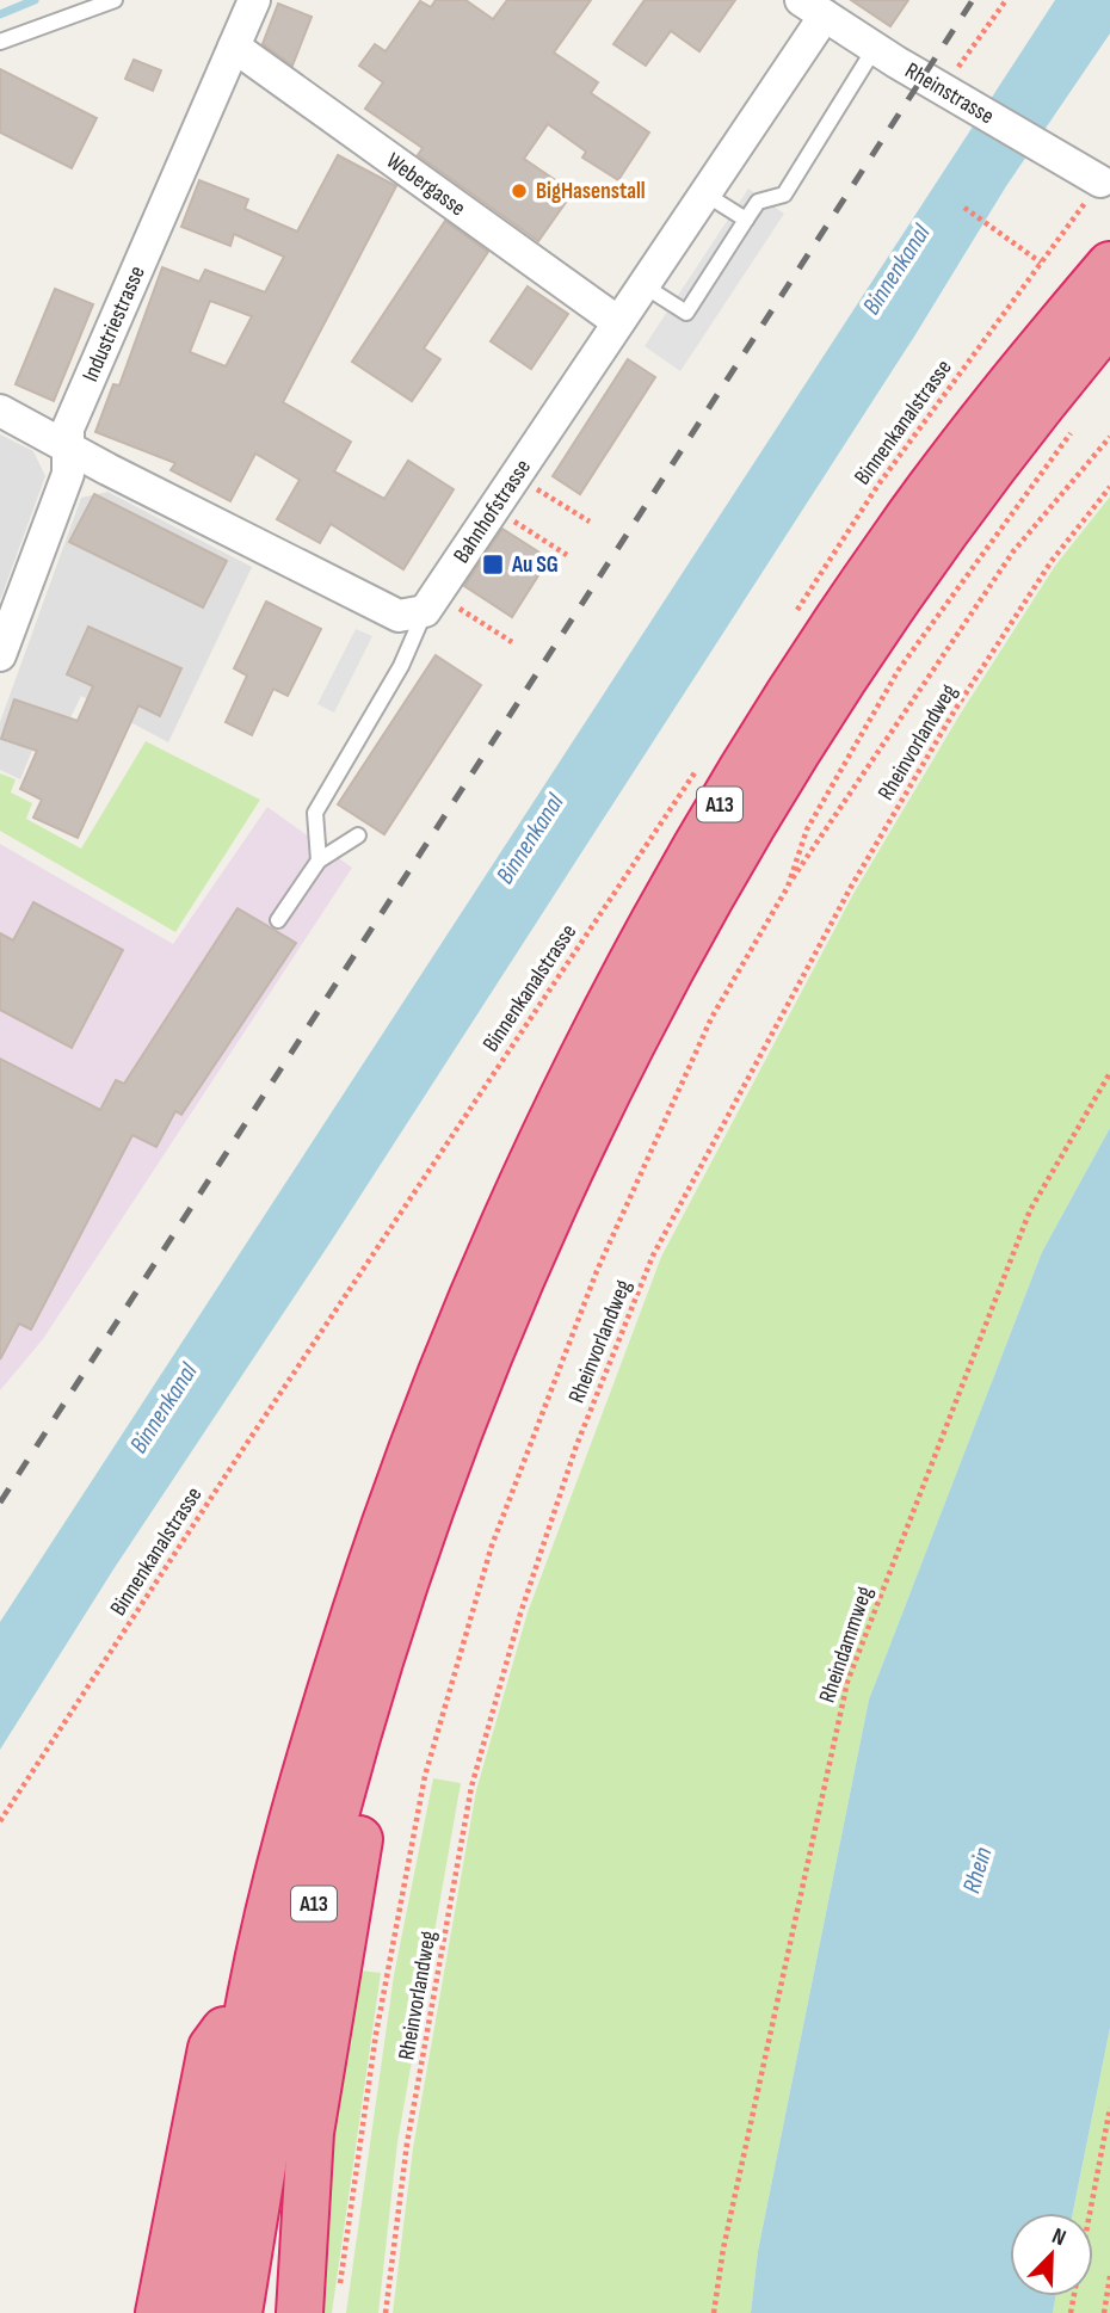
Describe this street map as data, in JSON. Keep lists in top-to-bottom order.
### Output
{
  "streets": {
    "highway": ["A13"],
    "street": [
      "Rheinstrasse",
      "Webergasse",
      "Industriestrasse",
      "Bahnhofstrasse"
    ],
    "path": ["Binnenkanalstrasse", "Rheinvorlandweg", "Rheindammweg"]
  },
  "crossings": [
    ["Rheinstrasse", "Binnenkanalstrasse"],
    ["Rheinstrasse", "Bahnhofstrasse"],
    ["Webergasse", "Industriestrasse"],
    ["Webergasse", "Bahnhofstrasse"]
  ],
  "water": ["Binnenkanal", "Rhein"],
  "places": {
    "other": ["BigHasenstall"],
    "transit": ["Au SG"]
  },
  "north": "top right"
}
